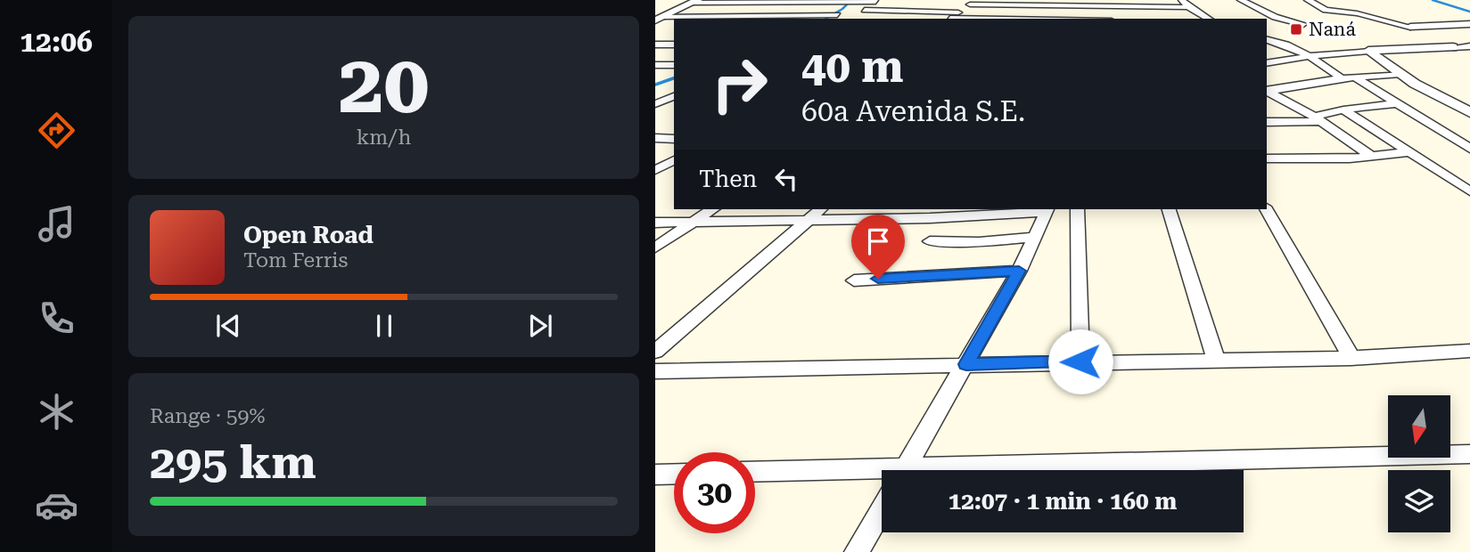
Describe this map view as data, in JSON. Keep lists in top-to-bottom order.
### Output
{
  "places": {
    "transit": ["Naná"]
  },
  "north": "bottom",
  "page": {
    "tabs": "12:06",
    "tile": [
      ["20", "km/h"],
      ["Range · 59%", "295 km"]
    ],
    "turn": ["40 m", "60a Avenida S.E."],
    "then": "Then",
    "song": ["Open Road", "Tom Ferris"],
    "limit": "30",
    "trip": "12:07 · 1 min · 160 m"
  }
}
